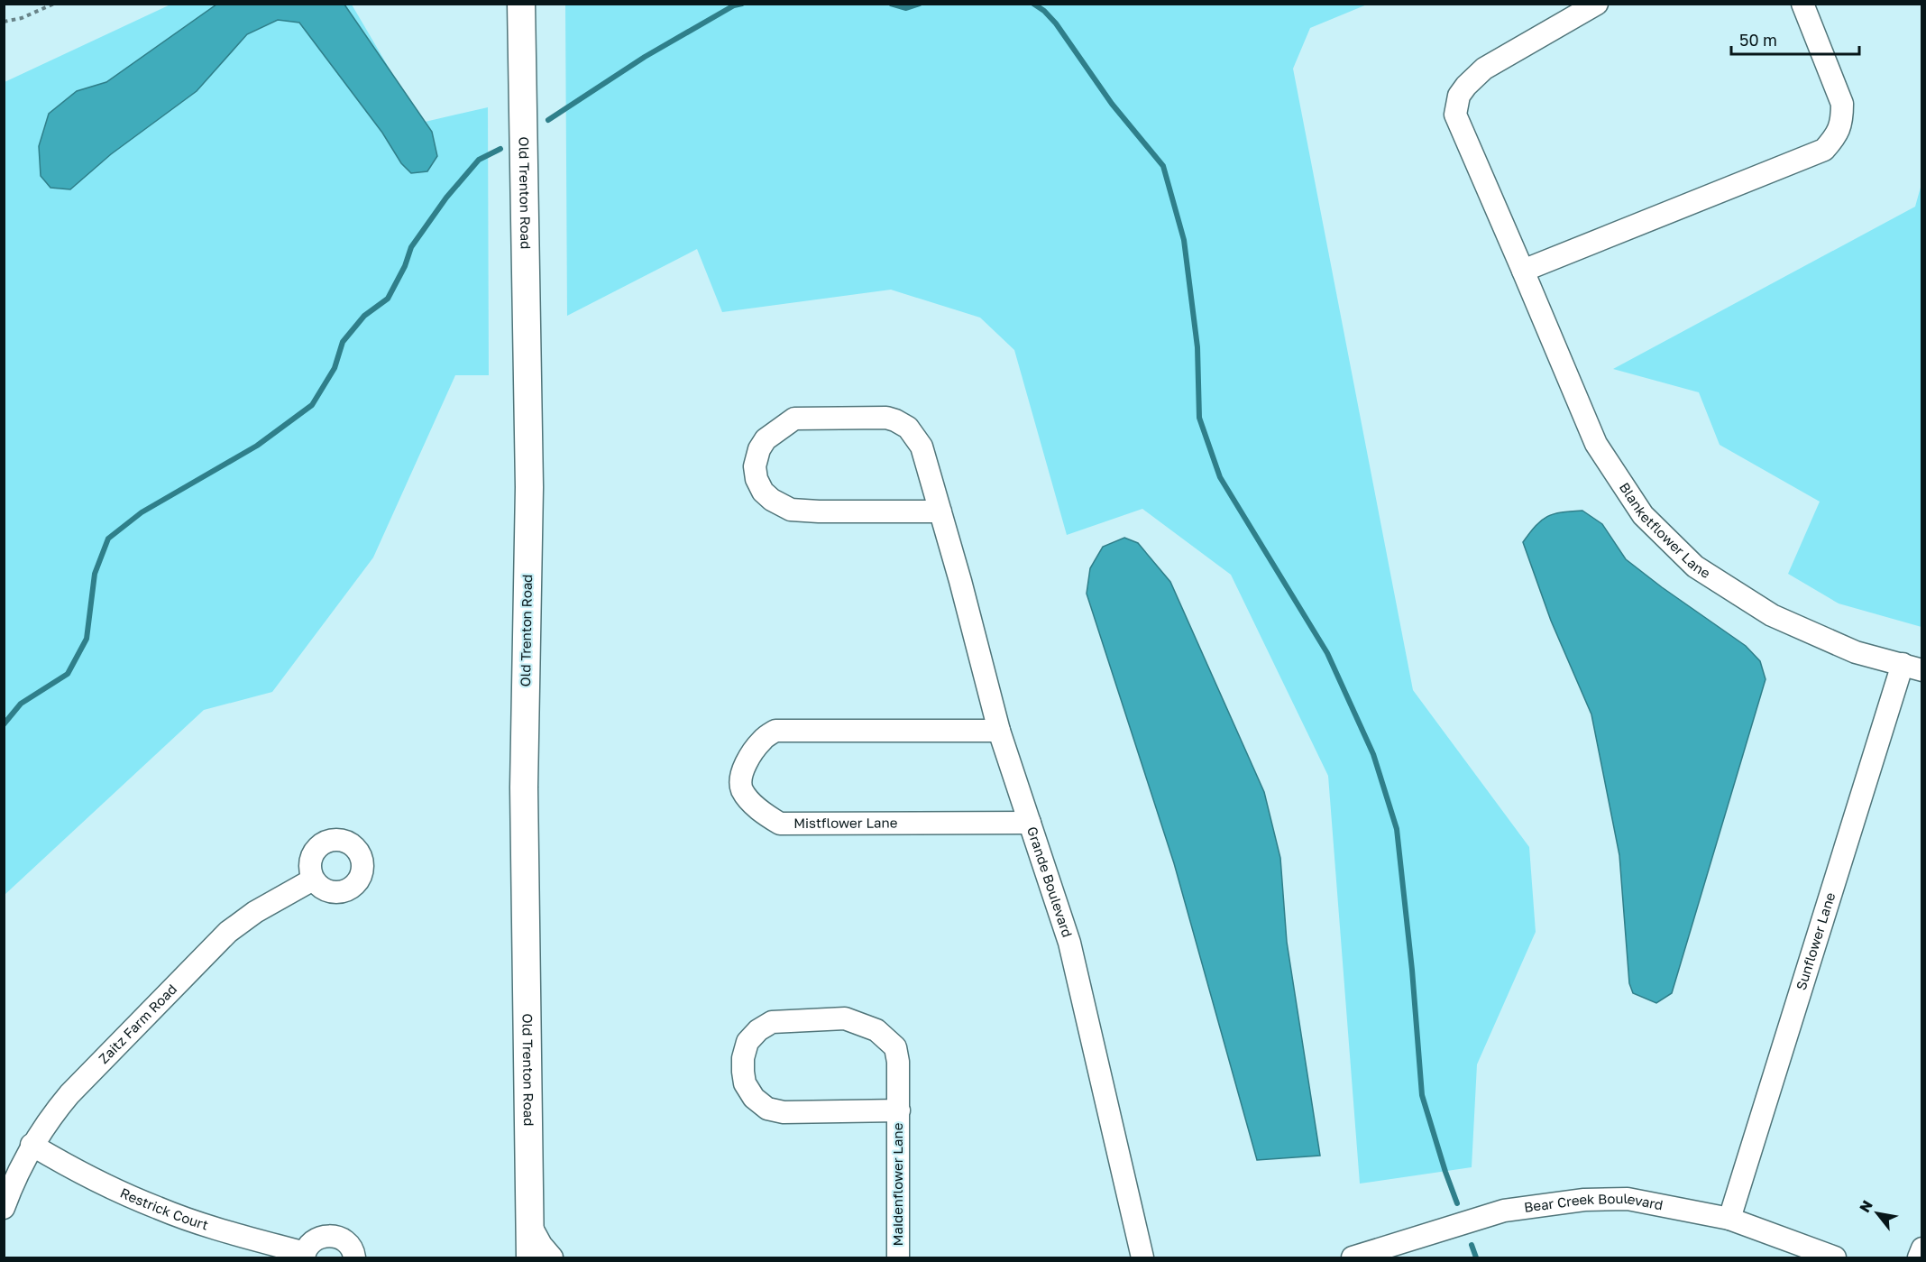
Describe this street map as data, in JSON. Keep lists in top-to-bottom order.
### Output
{
  "streets": {
    "main road": ["Old Trenton Road"],
    "street": [
      "Blanketflower Lane",
      "Mistflower Lane",
      "Grande Boulevard",
      "Sunflower Lane",
      "Zaitz Farm Road",
      "Maidenflower Lane",
      "Bear Creek Boulevard",
      "Restrick Court"
    ]
  },
  "crossings": [
    ["Blanketflower Lane", "Sunflower Lane"],
    ["Mistflower Lane", "Grande Boulevard"],
    ["Sunflower Lane", "Bear Creek Boulevard"],
    ["Zaitz Farm Road", "Restrick Court"]
  ],
  "scale_bar": "50 m",
  "north": "top left"
}
